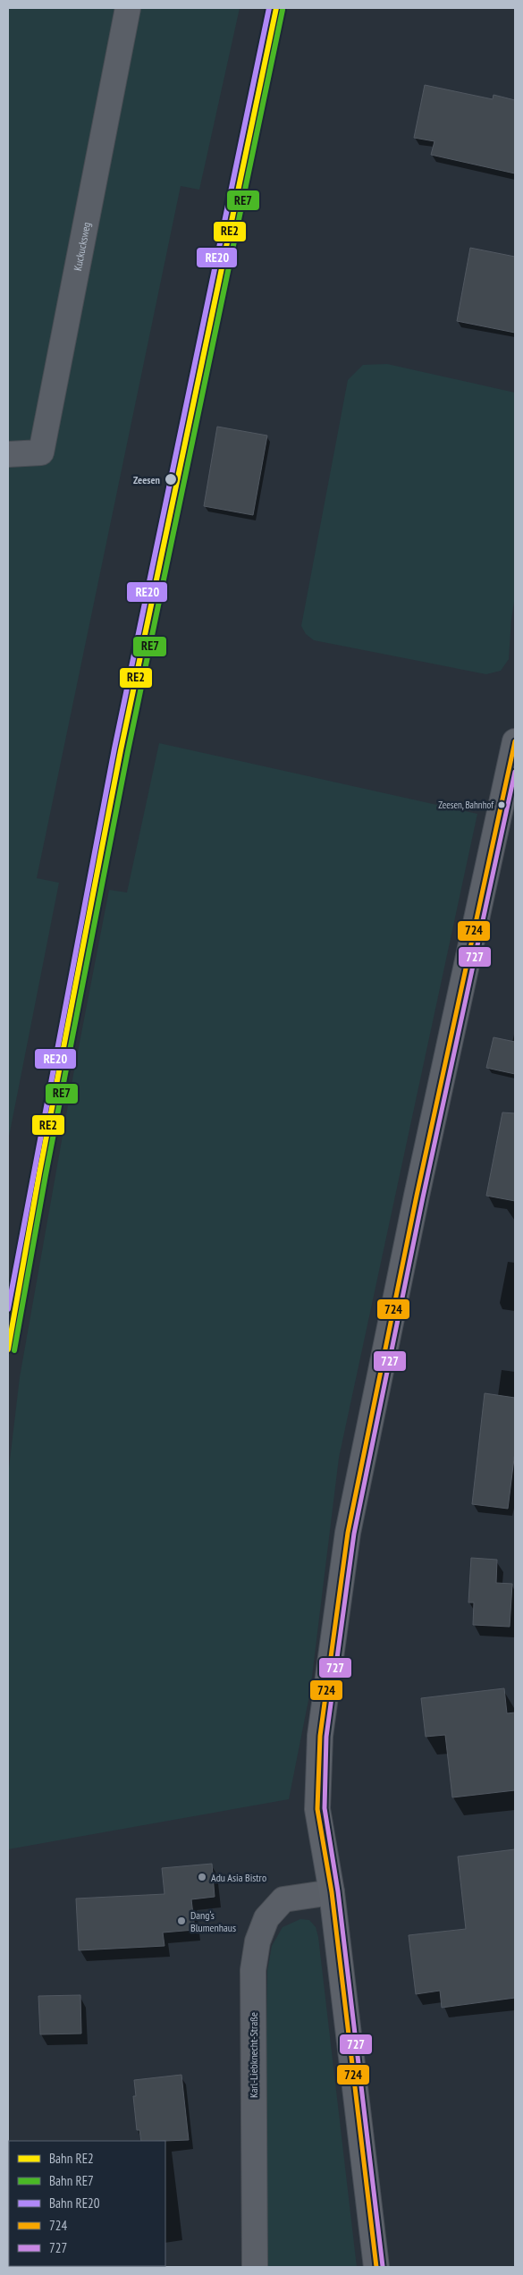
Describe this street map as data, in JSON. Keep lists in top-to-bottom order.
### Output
{
  "streets": {
    "street": ["Kuckucksweg", "Karl-Liebknecht-Straße"]
  },
  "places": [
    "Zeesen",
    "Zeesen, Bahnhof",
    "Adu Asia Bistro",
    "Dang‘s Blumenhaus"
  ],
  "lines": [
    "rail line RE2",
    "rail line RE20",
    "rail line RE7",
    "transit line 724",
    "transit line 727"
  ],
  "legend": [
    "Bahn RE2",
    "Bahn RE7",
    "Bahn RE20",
    "724",
    "727"
  ]
}
